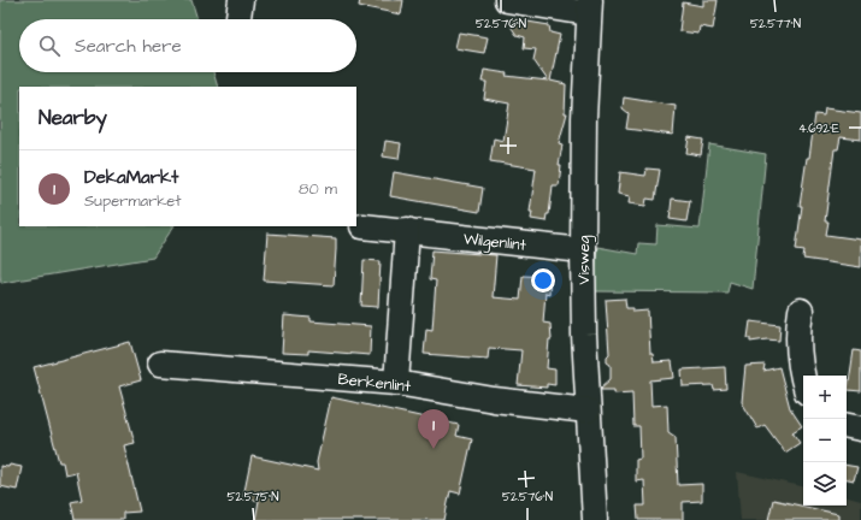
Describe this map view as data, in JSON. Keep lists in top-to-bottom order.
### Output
{
  "streets": {
    "street": ["Wilgenlint", "Visweg", "Berkenlint"]
  },
  "crossings": [
    ["Wilgenlint", "Visweg"],
    ["Visweg", "Berkenlint"]
  ],
  "page": {
    "search": "Search here",
    "heading": "Nearby",
    "list": [
      {
        "mark": "1",
        "name": "DekaMarkt",
        "note": "Supermarket",
        "value": "80 m"
      }
    ],
    "map_buttons": ["+", "−"],
    "pins": "1"
  },
  "coordinates": [
    "52.576°N",
    "52.577°N",
    "4.692°E",
    "52.575°N"
  ]
}
